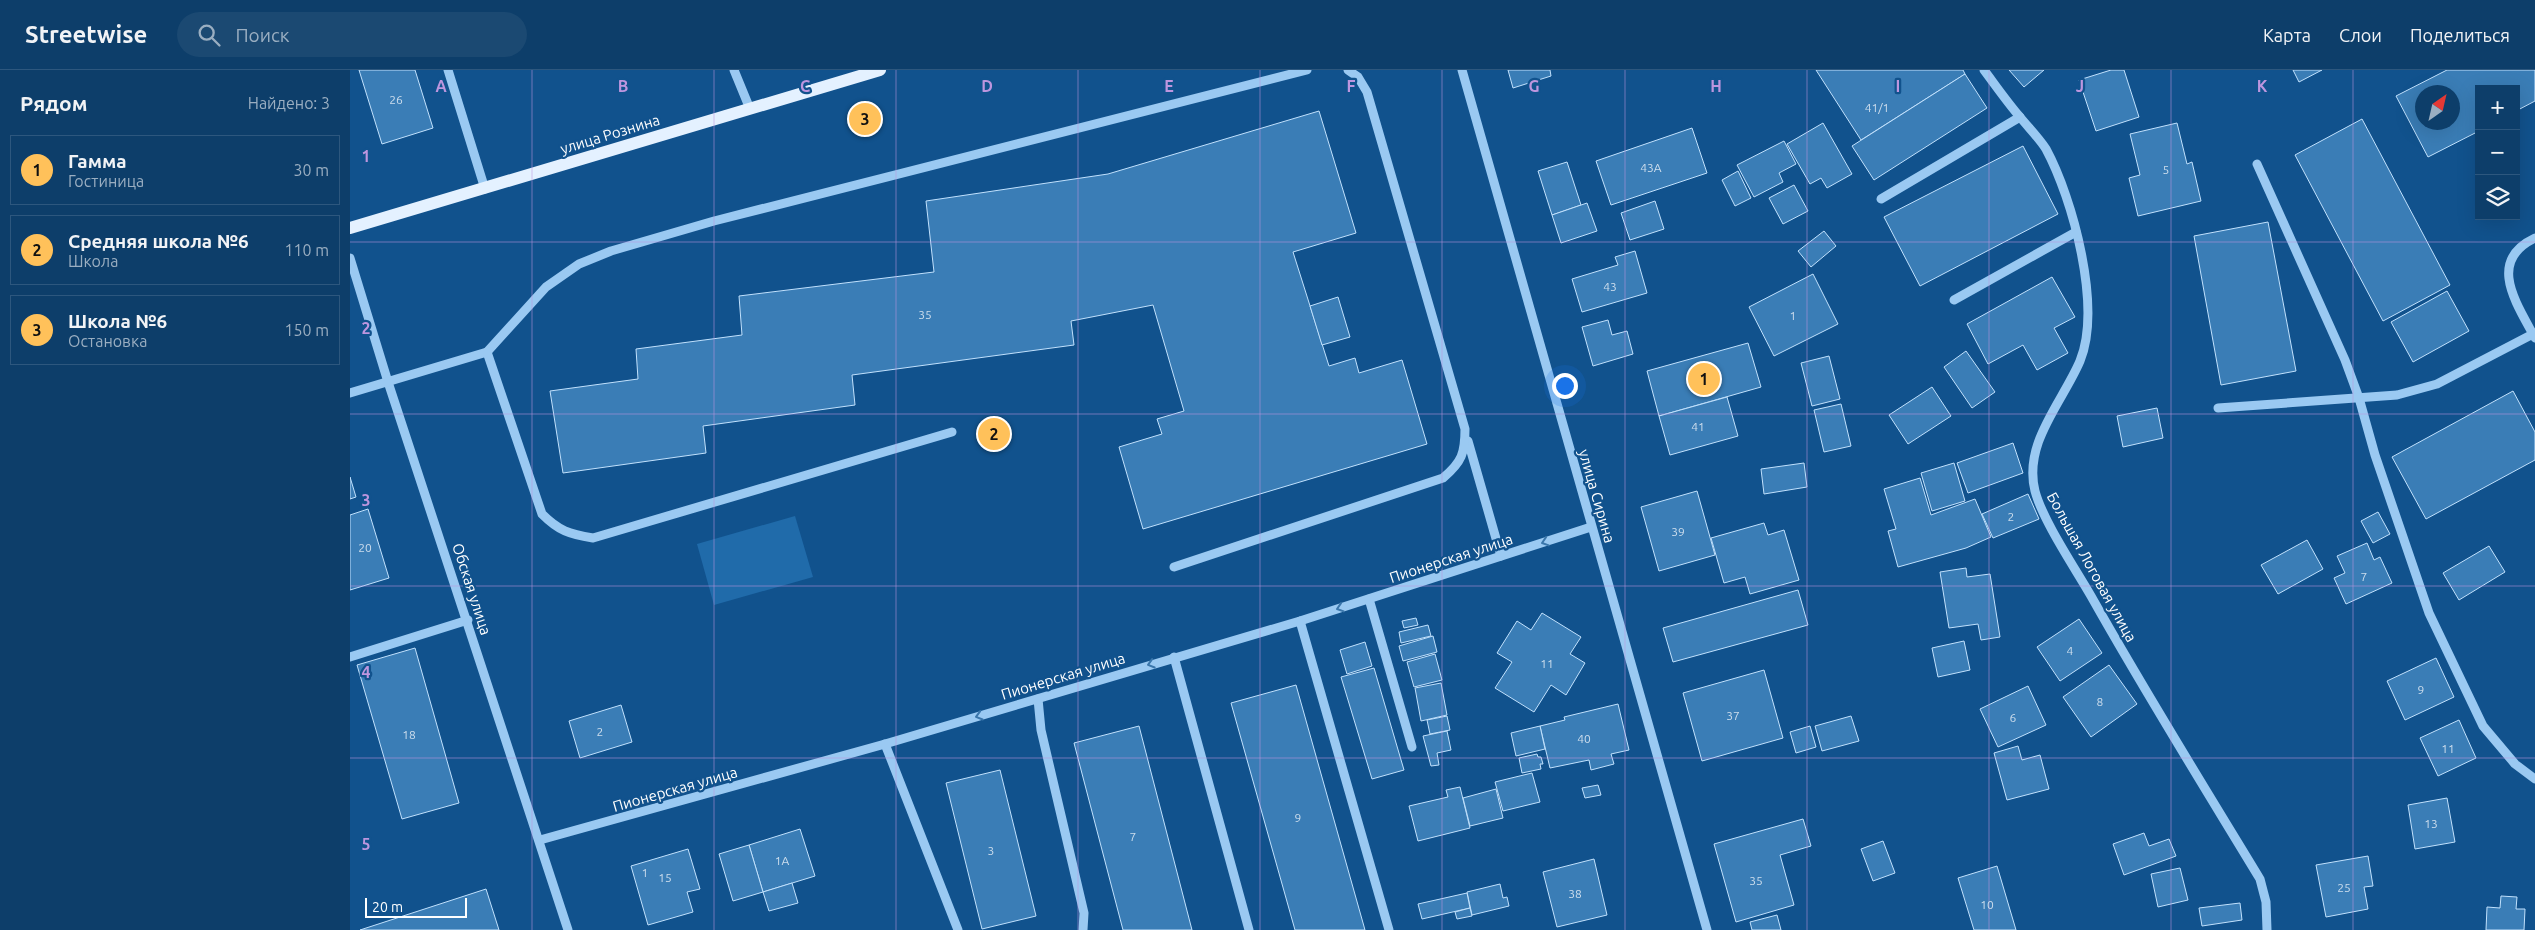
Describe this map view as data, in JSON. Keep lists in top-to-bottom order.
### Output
{
  "streets": {
    "main road": ["улица Рознина"],
    "street": [
      "улица Сирина",
      "Пионерская улица",
      "Большая Логовая улица",
      "Обская улица"
    ]
  },
  "crossings": [
    ["улица Сирина", "Пионерская улица"],
    ["Пионерская улица", "Обская улица"]
  ],
  "one_way": ["Пионерская улица"],
  "house_numbers": [
    "26",
    "41/1",
    "43А",
    "5",
    "43",
    "35",
    "1",
    "41",
    "2",
    "39",
    "20",
    "7",
    "4",
    "11",
    "9",
    "8",
    "37",
    "6",
    "2",
    "18",
    "40",
    "11",
    "9",
    "13",
    "7",
    "3",
    "1А",
    "1",
    "15",
    "35",
    "25",
    "38",
    "10"
  ],
  "scale_bar": "20 m",
  "north": "top right",
  "page": {
    "header": "Streetwise",
    "search": "Поиск",
    "nav": ["Карта", "Слои", "Поделиться"],
    "heading": ["Рядом", "Найдено: 3"],
    "map_buttons": ["+", "−"],
    "pins": ["3", "1", "2"],
    "list": [
      {
        "mark": "1",
        "name": "Гамма",
        "note": "Гостиница",
        "value": "30 m"
      },
      {
        "mark": "2",
        "name": "Средняя школа №6",
        "note": "Школа",
        "value": "110 m"
      },
      {
        "mark": "3",
        "name": "Школа №6",
        "note": "Остановка",
        "value": "150 m"
      }
    ],
    "scale": "20 m"
  },
  "grid": {
    "columns": [
      "A",
      "B",
      "C",
      "D",
      "E",
      "F",
      "G",
      "H",
      "I",
      "J",
      "K"
    ],
    "rows": [
      "1",
      "2",
      "3",
      "4",
      "5"
    ]
  }
}
